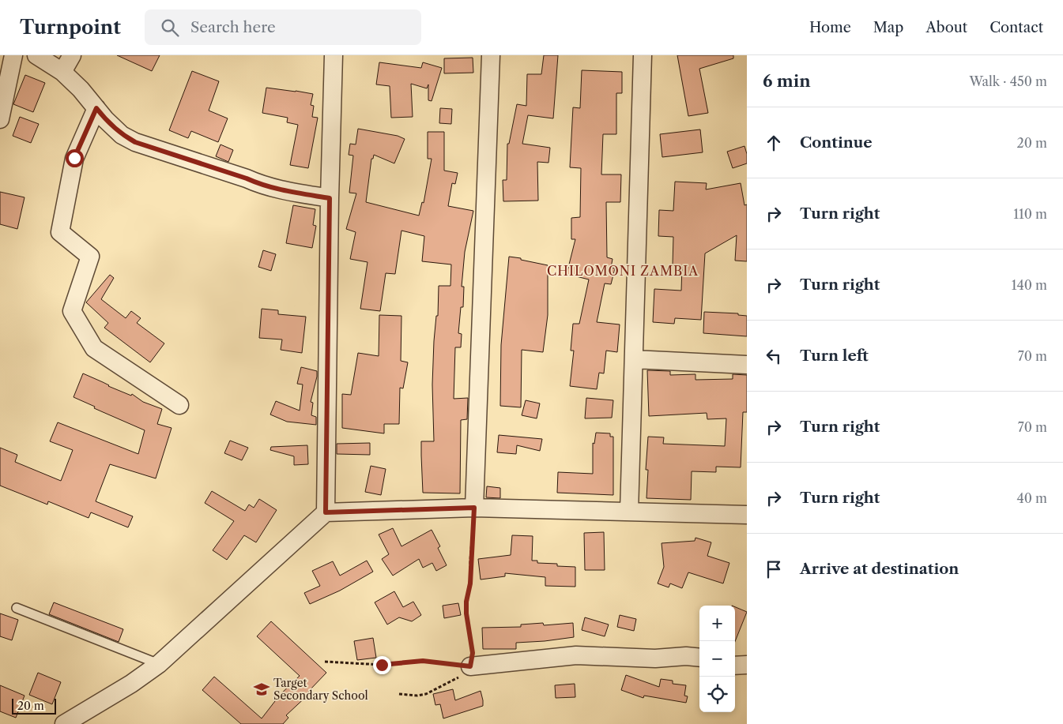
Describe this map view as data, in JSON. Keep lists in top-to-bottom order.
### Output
{
  "districts": ["CHILOMONI ZAMBIA"],
  "places": {
    "school or university": ["Target Secondary School"]
  },
  "scale_bar": "20 m",
  "page": {
    "header": "Turnpoint",
    "search": "Search here",
    "nav": [
      "Home",
      "Map",
      "About",
      "Contact"
    ],
    "heading": ["6 min", "Walk · 450 m"],
    "list": [
      ["Continue", "20 m"],
      ["Turn right", "110 m"],
      ["Turn right", "140 m"],
      ["Turn left", "70 m"],
      ["Turn right", "70 m"],
      ["Turn right", "40 m"],
      "Arrive at destination"
    ],
    "map_buttons": ["+", "−"],
    "scale": "20 m"
  }
}
